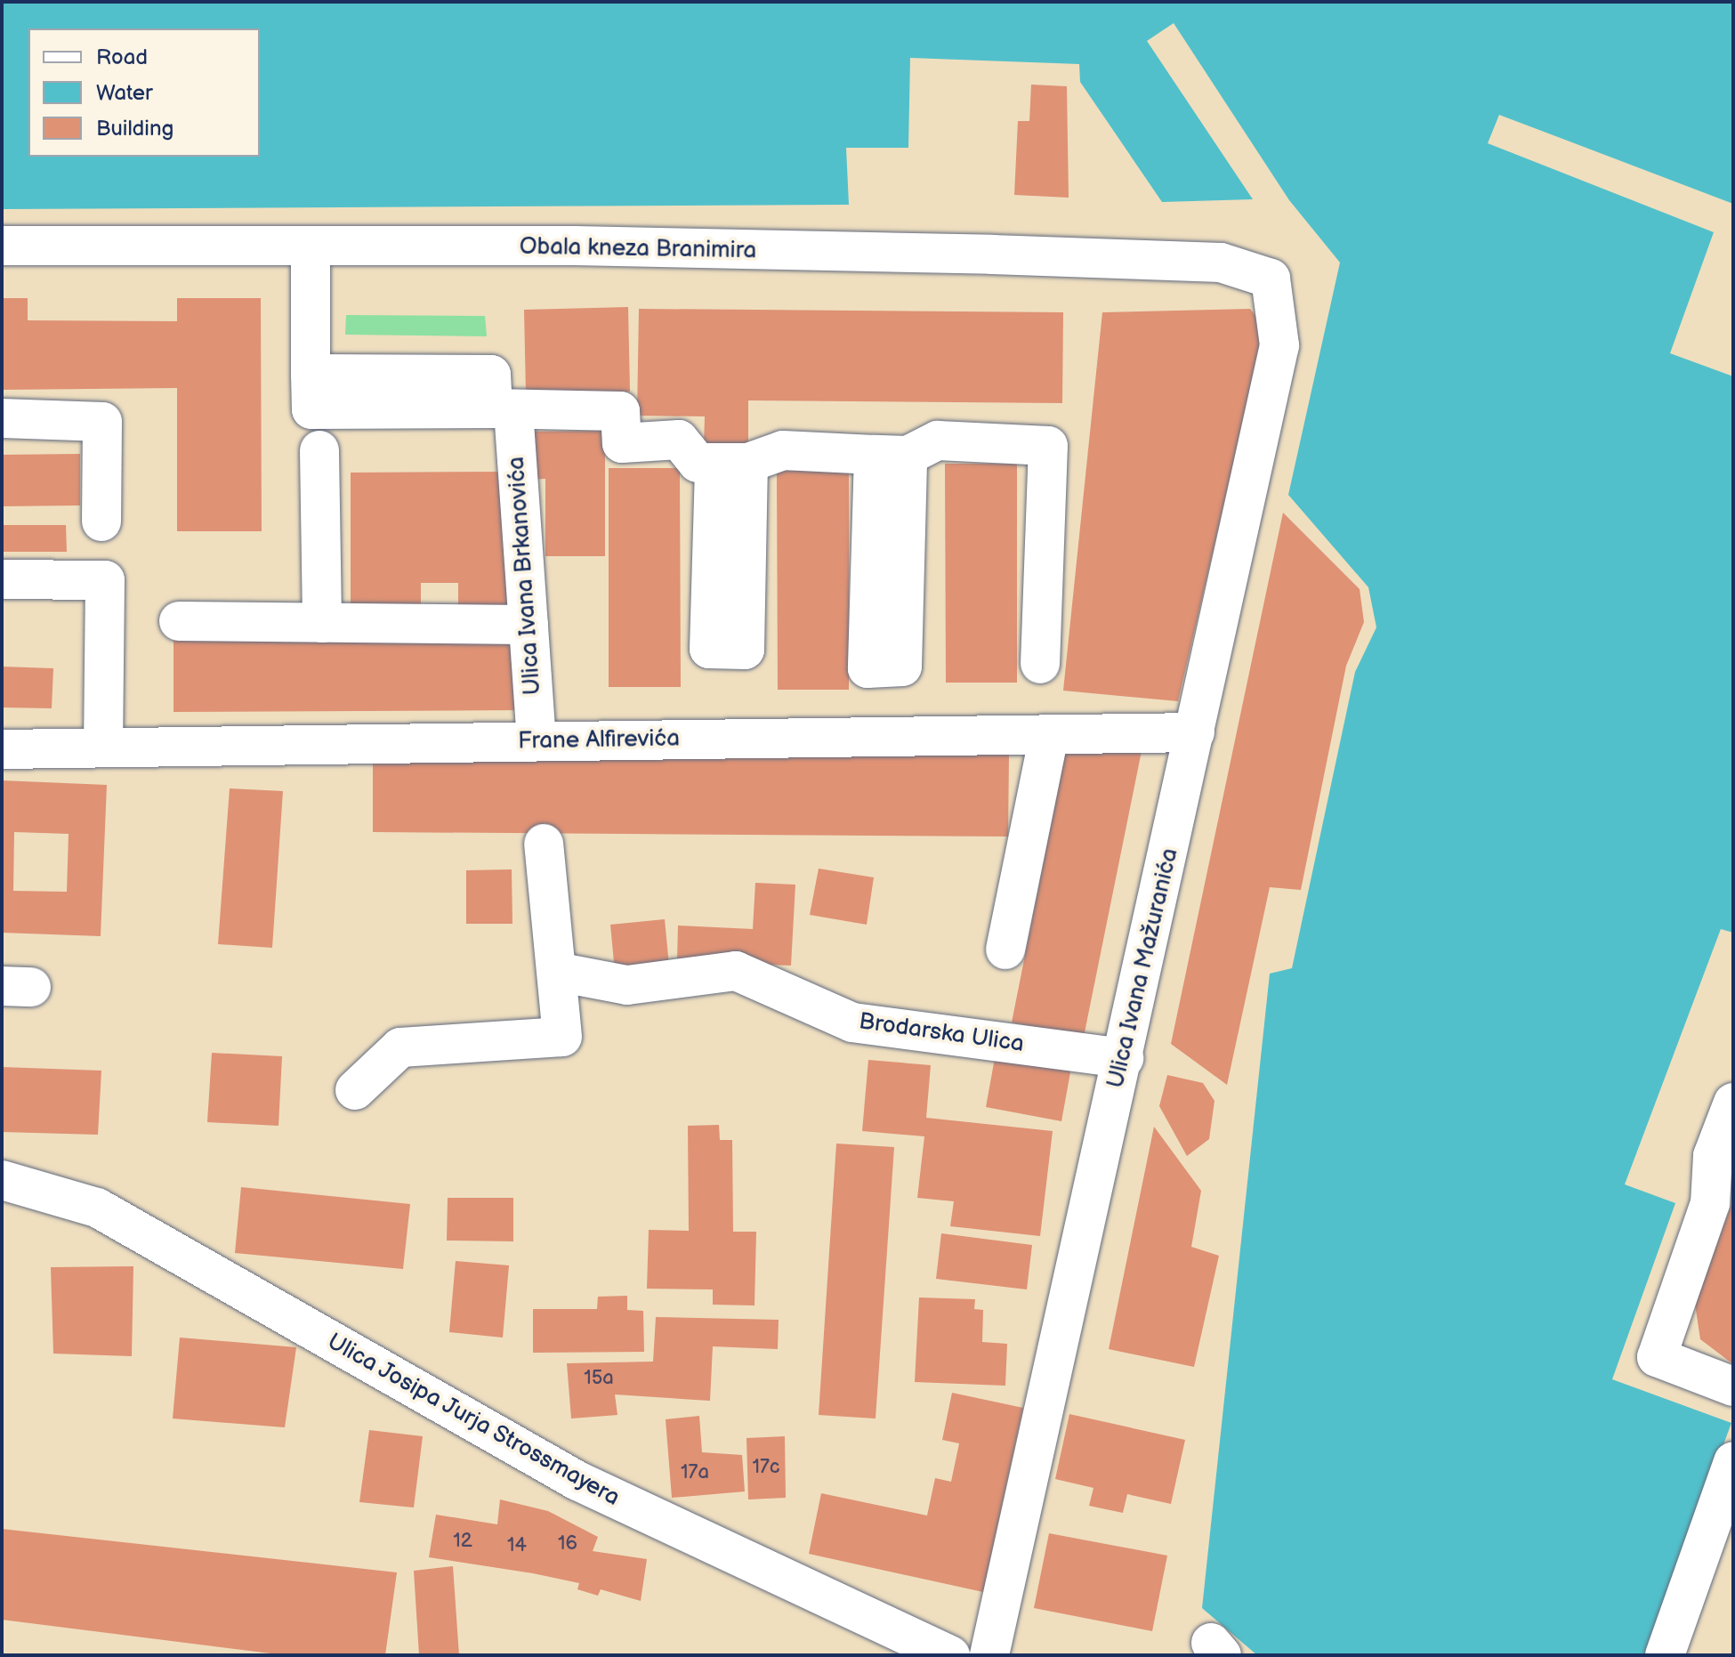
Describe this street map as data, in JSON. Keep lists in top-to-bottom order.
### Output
{
  "streets": {
    "street": [
      "Obala kneza Branimira",
      "Ulica Ivana Brkanovića",
      "Frane Alfirevića",
      "Ulica Ivana Mažuranića",
      "Brodarska Ulica",
      "Ulica Josipa Jurja Strossmayera"
    ]
  },
  "crossings": [
    ["Obala kneza Branimira", "Ulica Ivana Mažuranića"],
    ["Ulica Ivana Brkanovića", "Frane Alfirevića"],
    ["Frane Alfirevića", "Ulica Ivana Mažuranića"],
    ["Ulica Ivana Mažuranića", "Brodarska Ulica"]
  ],
  "house_numbers": [
    "15a",
    "17c",
    "17a",
    "12",
    "16",
    "14"
  ],
  "legend": ["Road", "Water", "Building"]
}
